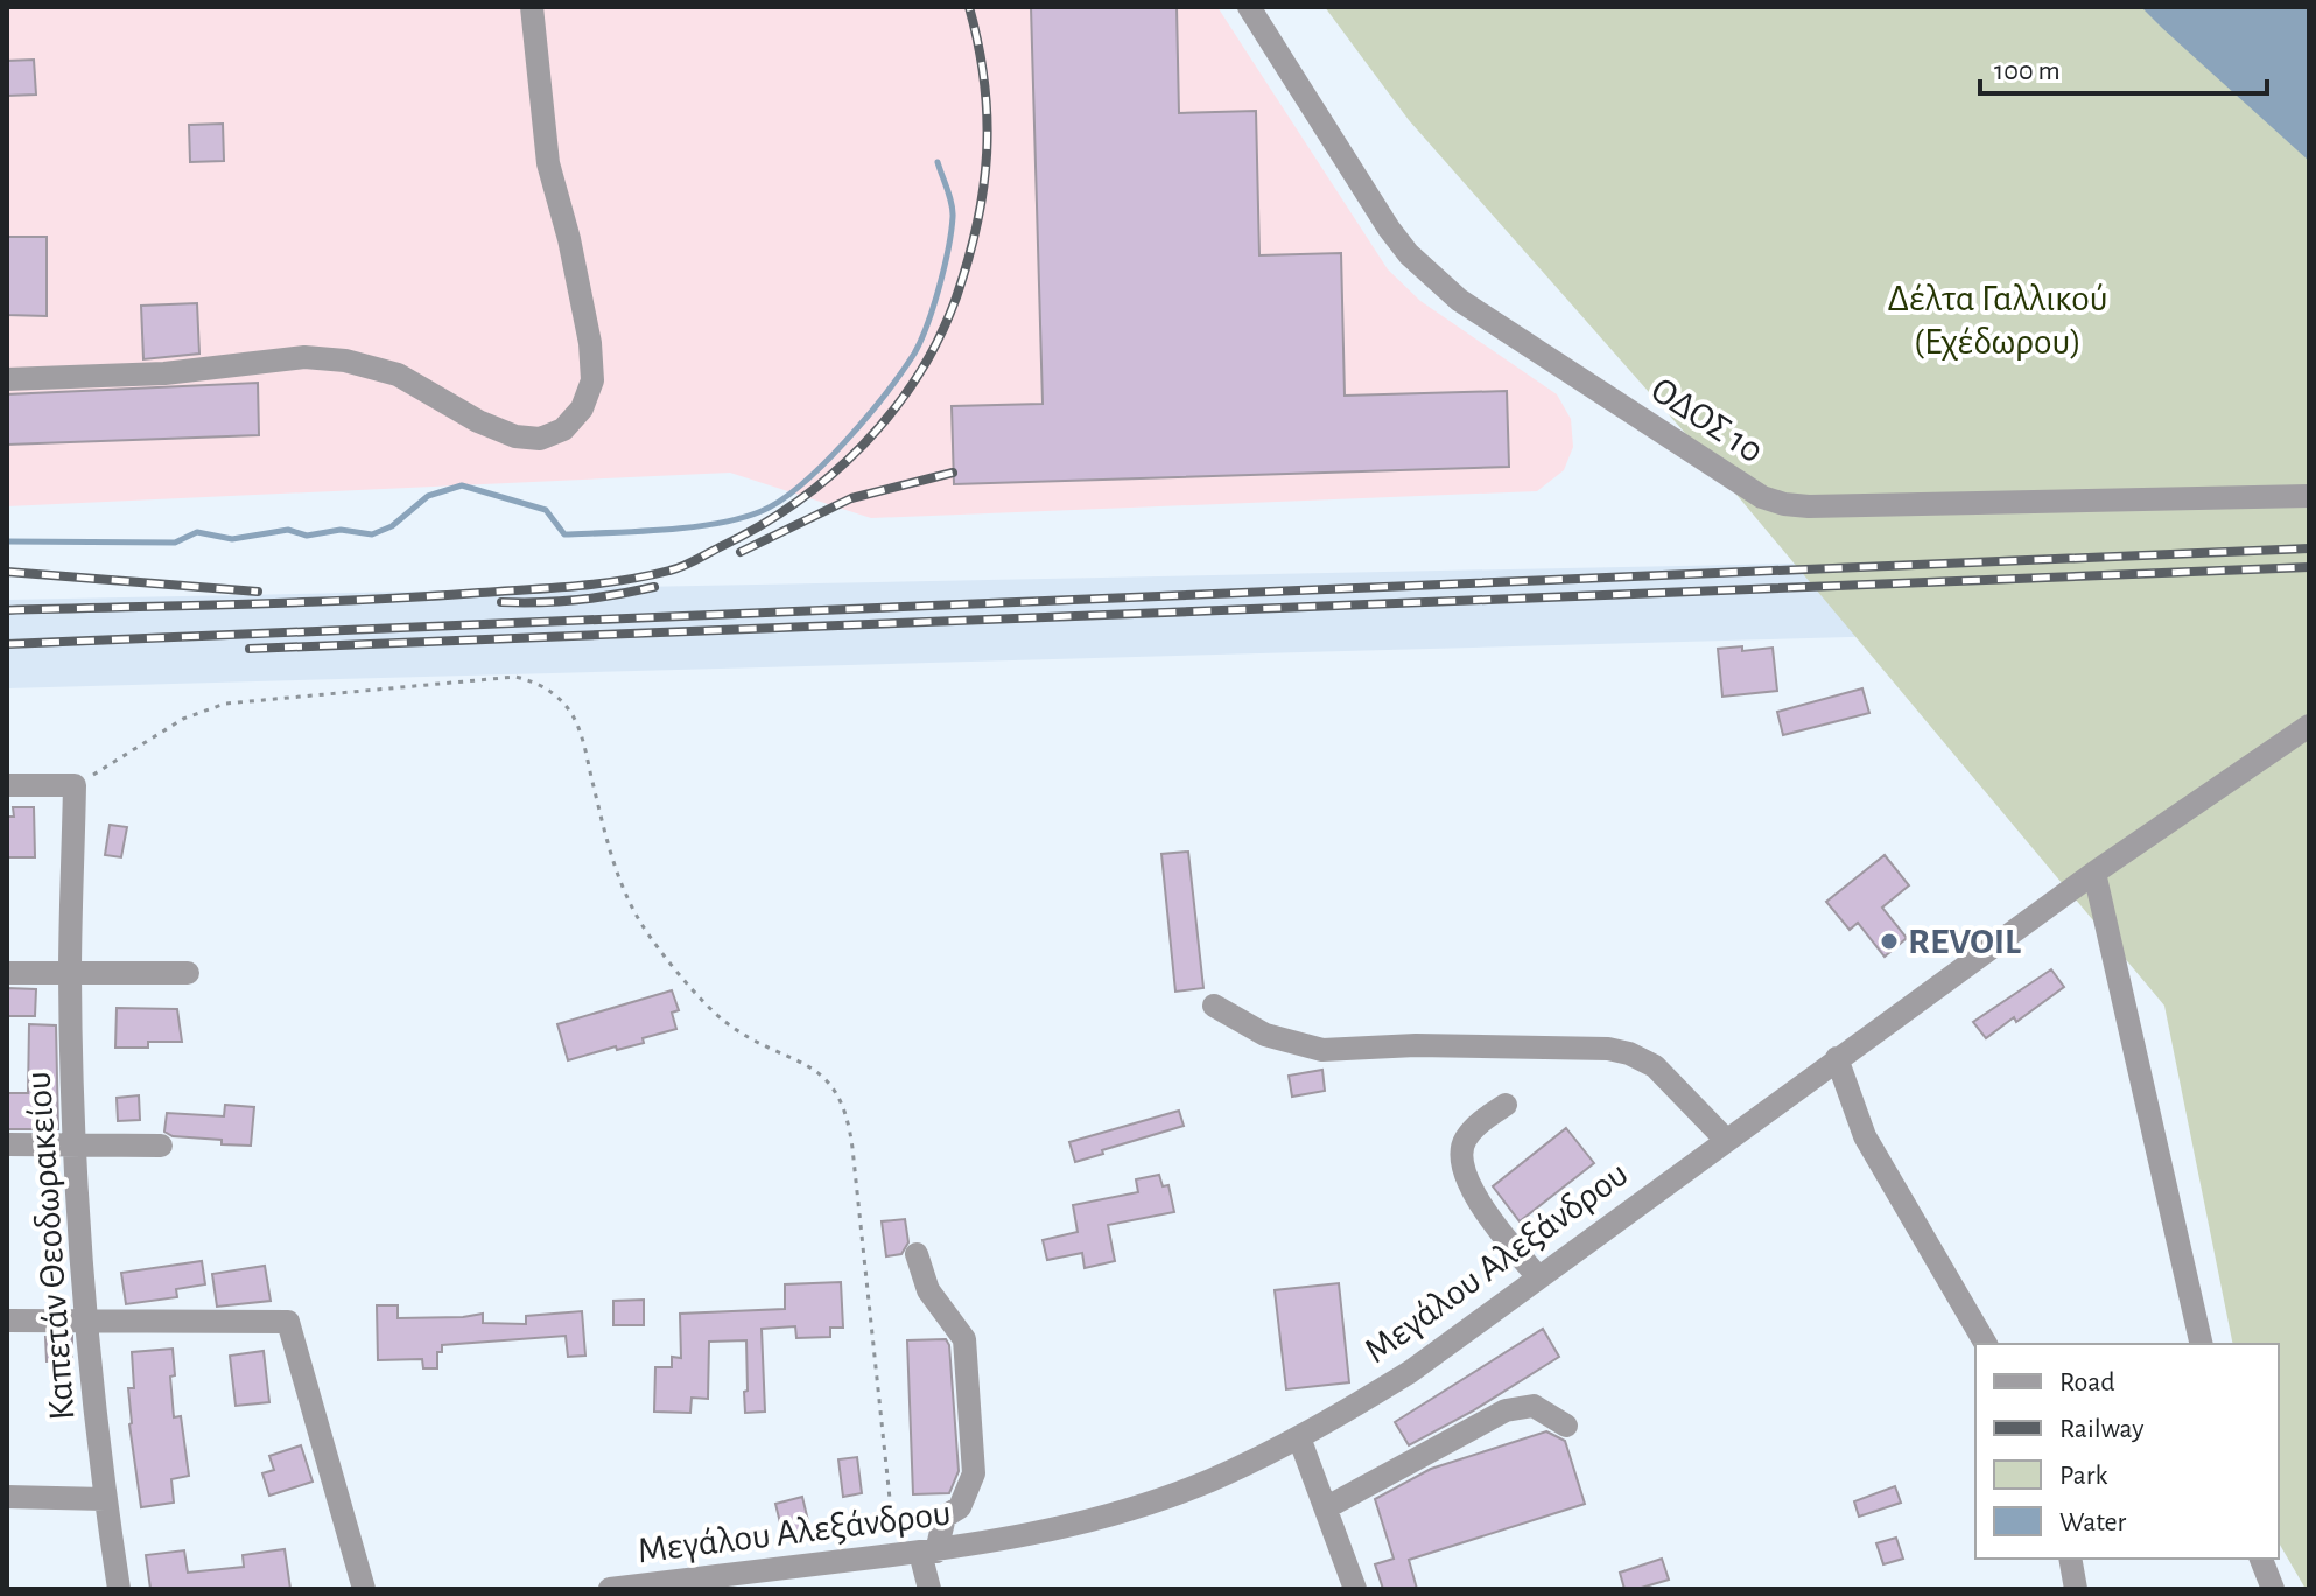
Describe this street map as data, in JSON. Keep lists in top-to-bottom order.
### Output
{
  "streets": {
    "street": ["ΟΔΟΣ 10", "Καπετάν Θεοδωρακείου", "Μεγάλου Αλεξάνδρου"]
  },
  "parks": ["Δέλτα Γαλλικού (Εχέδωρου)"],
  "places": ["REVOIL"],
  "legend": [
    "Road",
    "Railway",
    "Park",
    "Water"
  ],
  "scale_bar": "100 m"
}
